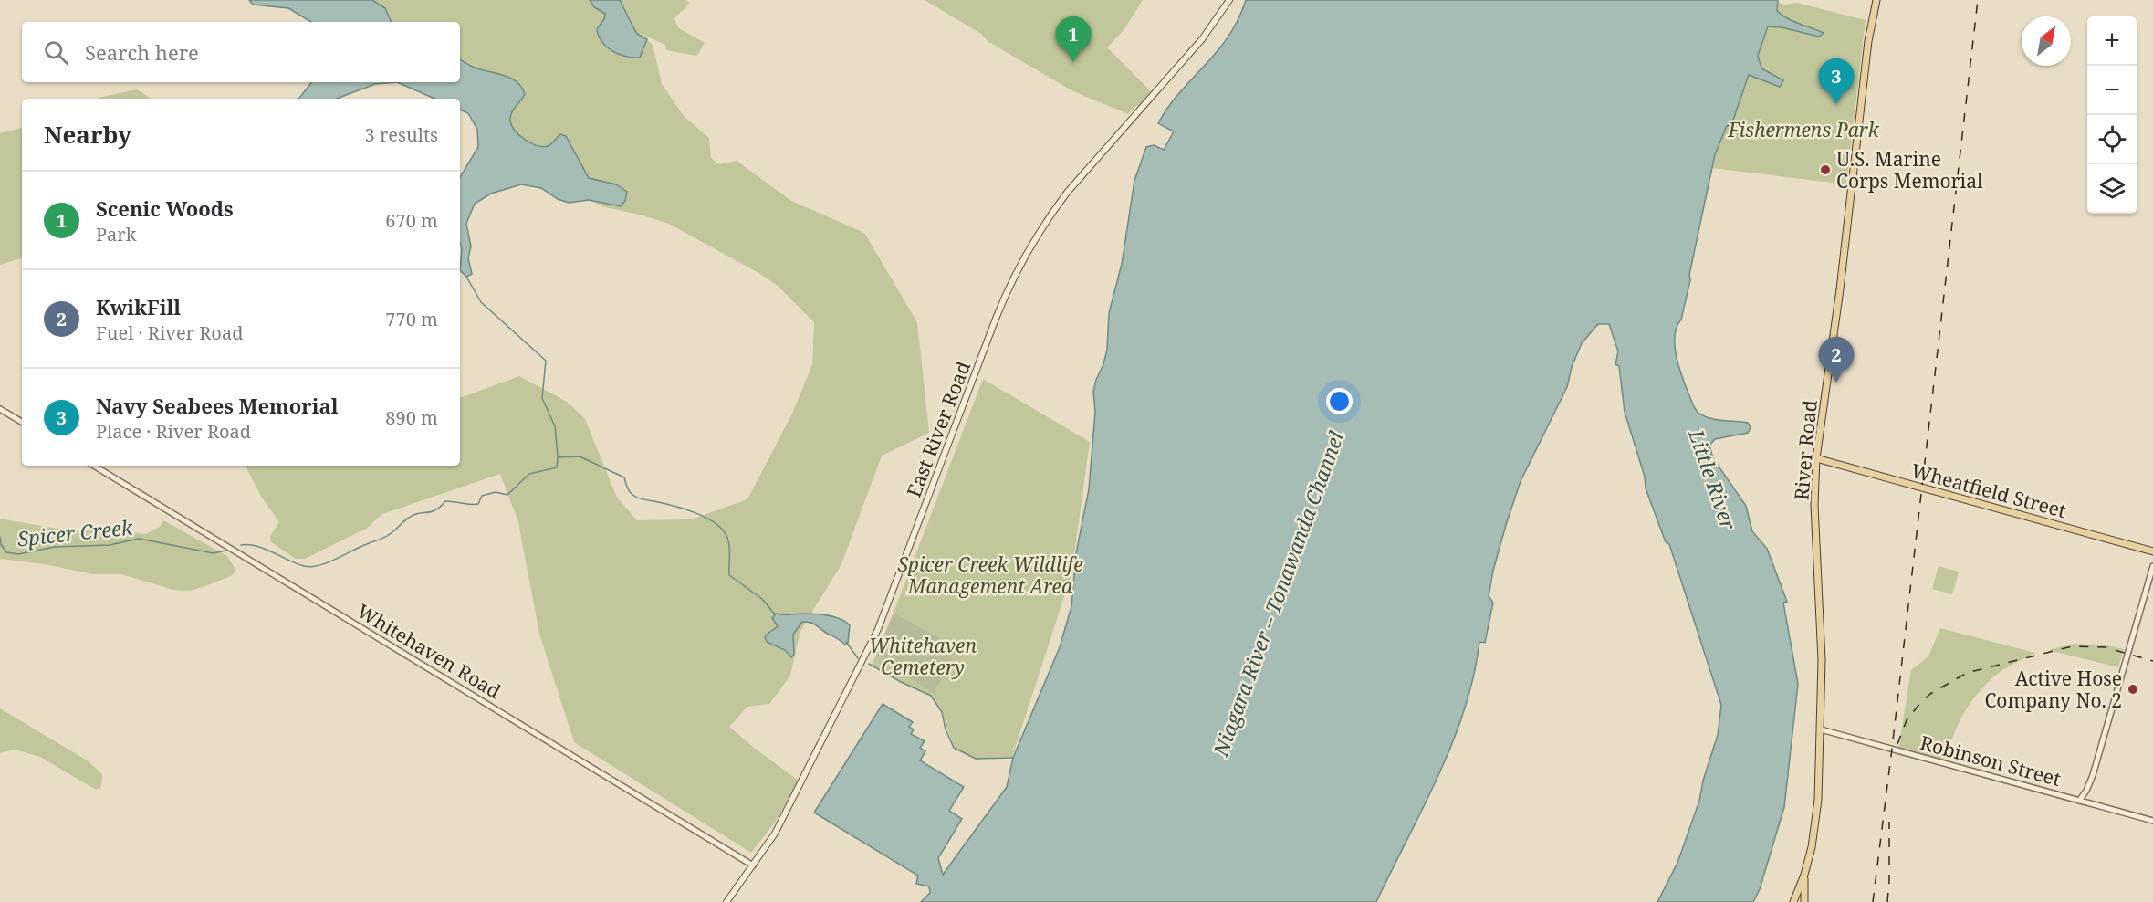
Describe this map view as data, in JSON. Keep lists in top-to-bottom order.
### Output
{
  "streets": {
    "main road": ["East River Road", "River Road", "Wheatfield Street"],
    "street": ["Whitehaven Road", "Robinson Street"]
  },
  "crossings": [
    ["East River Road", "Whitehaven Road"],
    ["River Road", "Wheatfield Street"],
    ["River Road", "Robinson Street"]
  ],
  "water": ["Little River", "Spicer Creek", "Niagara River – Tonawanda Channel"],
  "parks": ["Fishermens Park", "Spicer Creek Wildlife Management Area", "Whitehaven Cemetery"],
  "places": ["U.S. Marine Corps Memorial", "Active Hose Company No. 2"],
  "north": "top right",
  "page": {
    "map_buttons": ["+", "−"],
    "pins": ["1", "3", "2"],
    "search": "Search here",
    "heading": ["Nearby", "3 results"],
    "list": [
      {
        "mark": "1",
        "name": "Scenic Woods",
        "note": "Park",
        "value": "670 m"
      },
      {
        "mark": "2",
        "name": "KwikFill",
        "note": "Fuel · River Road",
        "value": "770 m"
      },
      {
        "mark": "3",
        "name": "Navy Seabees Memorial",
        "note": "Place · River Road",
        "value": "890 m"
      }
    ]
  }
}
